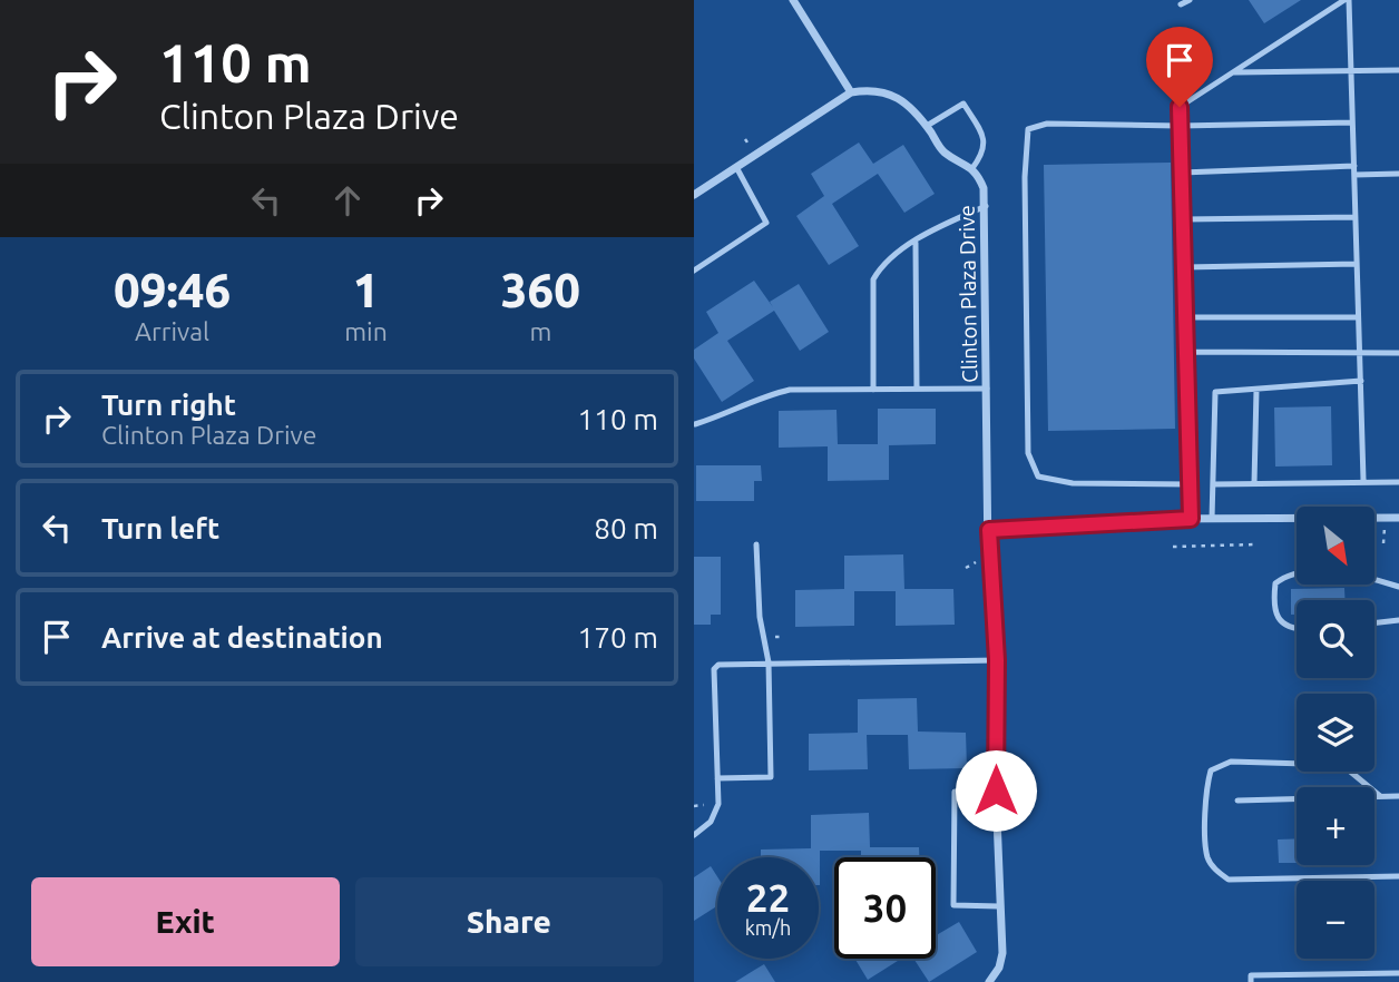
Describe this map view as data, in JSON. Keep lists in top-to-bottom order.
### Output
{
  "streets": {
    "street": ["Clinton Plaza Drive"]
  },
  "north": "bottom right",
  "page": {
    "turn": ["110 m", "Clinton Plaza Drive"],
    "eta": [
      "09:46",
      "Arrival",
      "1",
      "min",
      "360",
      "m"
    ],
    "list": [
      {
        "name": "Turn right",
        "note": "Clinton Plaza Drive",
        "value": "110 m"
      },
      {
        "name": "Turn left",
        "value": "80 m"
      },
      {
        "name": "Arrive at destination",
        "value": "170 m"
      }
    ],
    "map_buttons": ["+", "−"],
    "speed": "22 km/h",
    "limit": "30",
    "buttons": ["Exit", "Share"]
  }
}
